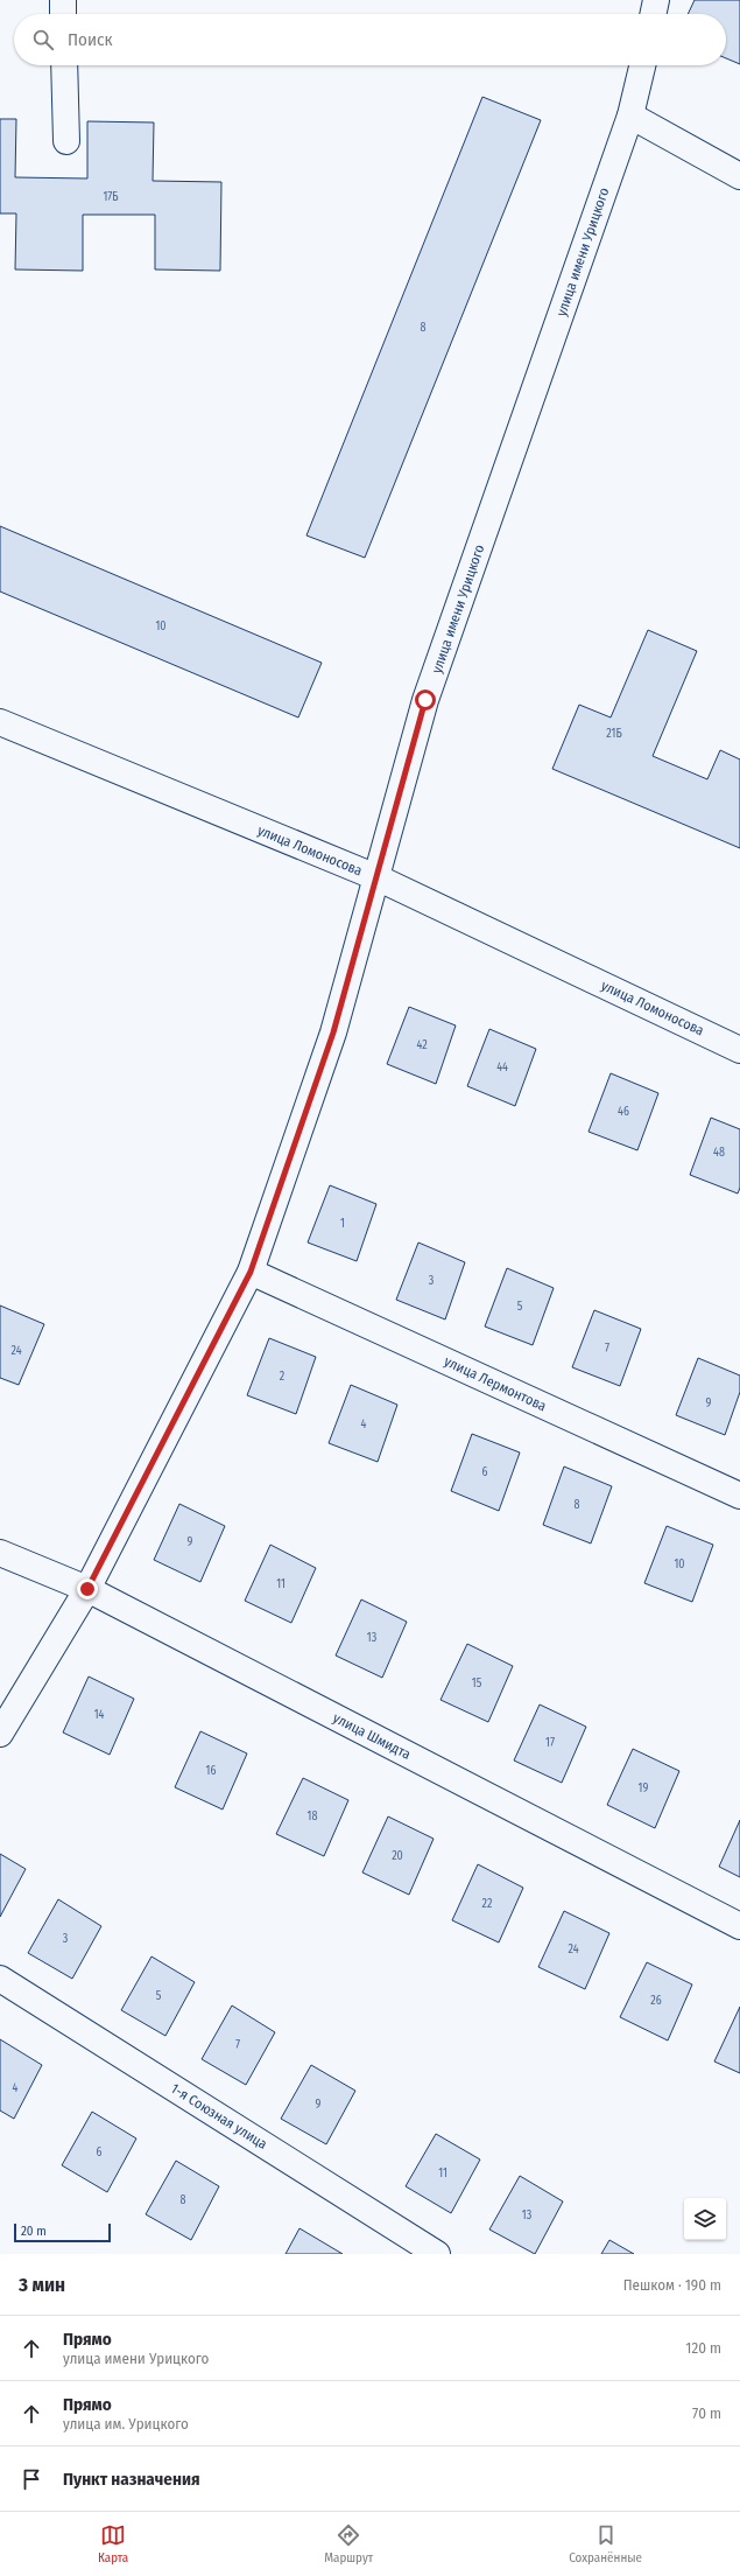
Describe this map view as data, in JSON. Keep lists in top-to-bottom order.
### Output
{
  "streets": {
    "street": [
      "улица имени Урицкого",
      "улица Ломоносова",
      "улица Лермонтова",
      "улица Шмидта",
      "1-я Союзная улица"
    ]
  },
  "crossings": [
    ["улица имени Урицкого", "улица Ломоносова"],
    ["улица имени Урицкого", "улица Лермонтова"],
    ["улица имени Урицкого", "улица Шмидта"]
  ],
  "house_numbers": [
    "17Б",
    "8",
    "10",
    "21Б",
    "42",
    "44",
    "46",
    "48",
    "1",
    "3",
    "5",
    "7",
    "24",
    "2",
    "9",
    "4",
    "6",
    "8",
    "9",
    "10",
    "11",
    "13",
    "15",
    "14",
    "17",
    "16",
    "19",
    "18",
    "20",
    "22",
    "3",
    "24",
    "5",
    "26",
    "7",
    "4",
    "9",
    "6",
    "11",
    "8",
    "13"
  ],
  "scale_bar": "20 m",
  "page": {
    "search": "Поиск",
    "scale": "20 m",
    "heading": ["3 мин", "Пешком · 190 m"],
    "list": [
      ["Прямо", "улица имени Урицкого", "120 m"],
      ["Прямо", "улица им. Урицкого", "70 m"],
      "Пункт назначения"
    ],
    "nav": ["Карта", "Маршрут", "Сохранённые"]
  }
}
